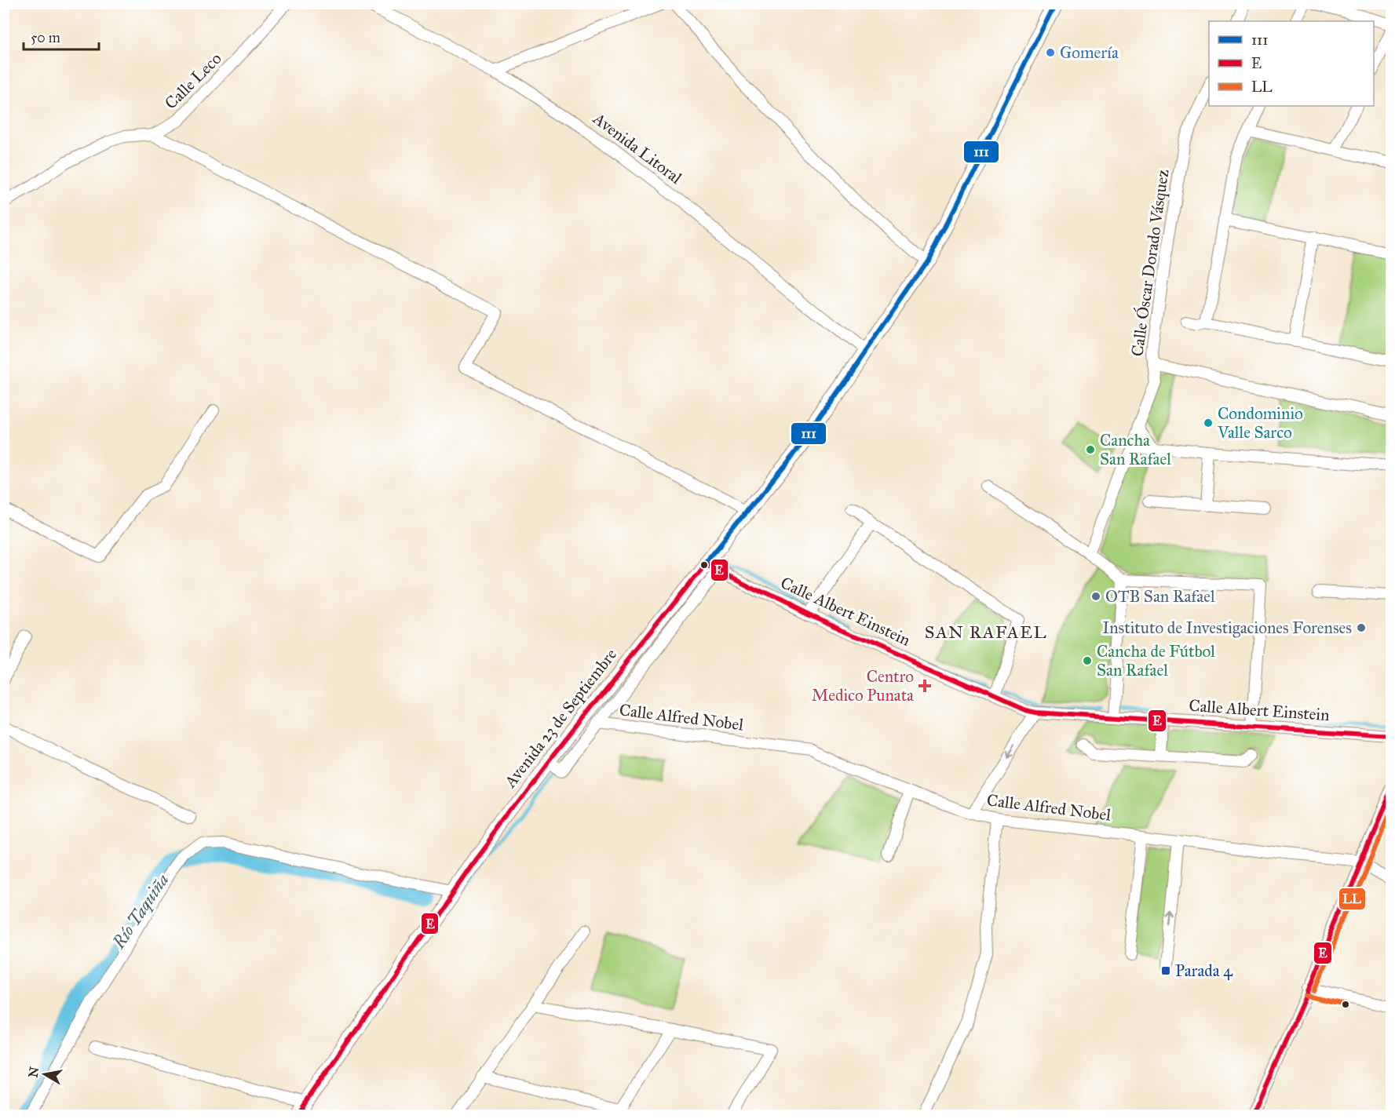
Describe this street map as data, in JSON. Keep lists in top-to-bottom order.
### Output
{
  "streets": {
    "main road": ["Avenida 23 de Septiembre"],
    "street": [
      "Calle Leco",
      "Avenida Litoral",
      "Calle Óscar Dorado Vásquez",
      "Calle Albert Einstein",
      "Calle Alfred Nobel"
    ]
  },
  "crossings": [
    ["Avenida Litoral", "Avenida 23 de Septiembre"],
    ["Calle Albert Einstein", "Avenida 23 de Septiembre"]
  ],
  "districts": ["SAN RAFAEL"],
  "water": ["Río Taquiña"],
  "places": {
    "other": [
      "Gomería",
      "Condominio Valle Sarco",
      "Cancha San Rafael",
      "OTB San Rafael",
      "Instituto de Investigaciones Forenses",
      "Cancha de Fútbol San Rafael"
    ],
    "health": ["Centro Medico Punata"],
    "transit": ["Parada 4"]
  },
  "lines": ["transit line 111", "transit line E", "transit line LL"],
  "legend": ["111", "E", "LL"],
  "scale_bar": "50 m",
  "north": "left"
}
